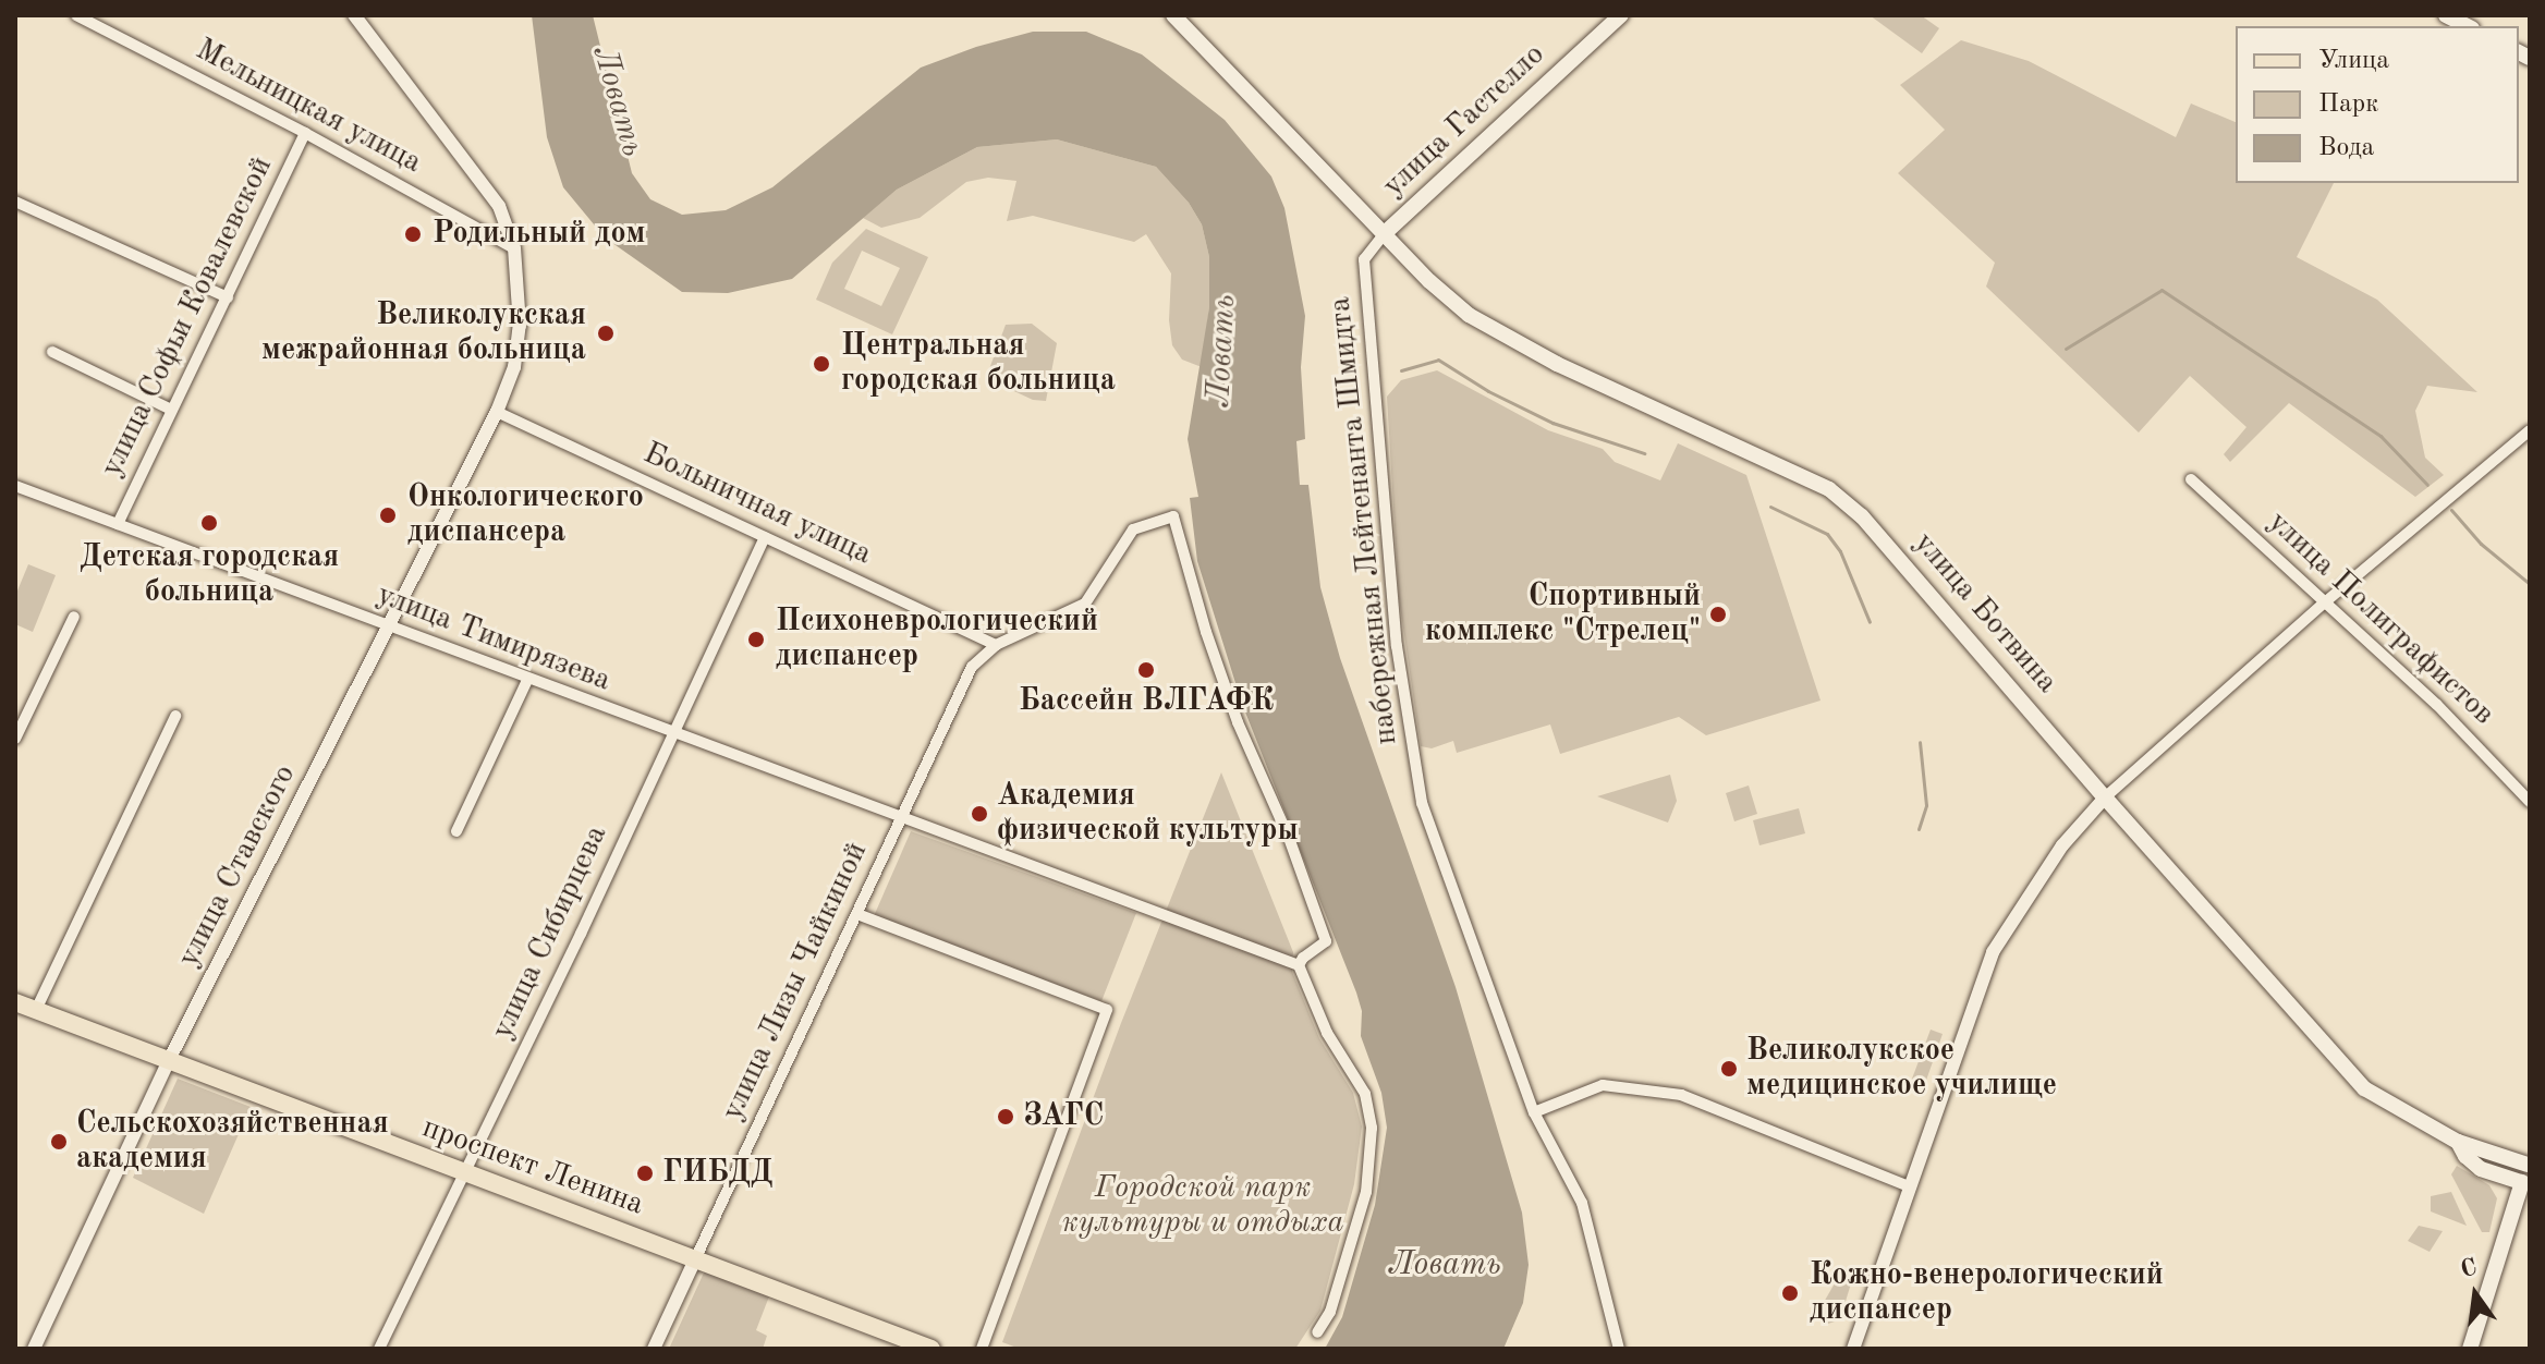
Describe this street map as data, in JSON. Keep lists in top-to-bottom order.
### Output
{
  "streets": {
    "main road": ["улица Гастелло", "улица Ботвина", "проспект Ленина"],
    "street": [
      "Мельницкая улица",
      "улица Софьи Ковалевской",
      "Больничная улица",
      "набережная Лейтенанта Шмидта",
      "улица Полиграфистов",
      "улица Тимирязева",
      "улица Ставского",
      "улица Сибирцева",
      "улица Лизы Чайкиной"
    ]
  },
  "crossings": [
    ["Мельницкая улица", "улица Софьи Ковалевской"],
    ["Мельницкая улица", "улица Ставского"],
    ["улица Гастелло", "набережная Лейтенанта Шмидта"],
    ["улица Гастелло", "улица Ботвина"],
    ["улица Софьи Ковалевской", "улица Тимирязева"],
    ["Больничная улица", "улица Ставского"],
    ["Больничная улица", "улица Сибирцева"],
    ["Больничная улица", "улица Лизы Чайкиной"],
    ["набережная Лейтенанта Шмидта", "улица Ботвина"],
    ["улица Тимирязева", "улица Ставского"],
    ["улица Тимирязева", "улица Сибирцева"],
    ["улица Тимирязева", "улица Лизы Чайкиной"],
    ["улица Ставского", "проспект Ленина"],
    ["улица Сибирцева", "проспект Ленина"],
    ["улица Лизы Чайкиной", "проспект Ленина"]
  ],
  "water": ["Ловать"],
  "parks": ["Городской парк культуры и отдыха"],
  "places": [
    "Родильный дом",
    "Великолукская межрайонная больница",
    "Центральная городская больница",
    "Онкологического диспансера",
    "Детская городская больница",
    "Спортивный комплекс \"Стрелец\"",
    "Психоневрологический диспансер",
    "Бассейн ВЛГАФК",
    "Aкадемия физической культуры",
    "Великолукское медицинское училище",
    "ЗАГС",
    "Сельскохозяйственная академия",
    "ГИБДД",
    "Кожно-венерологический диспансер"
  ],
  "legend": ["Улица", "Парк", "Вода"],
  "north": "top"
}
